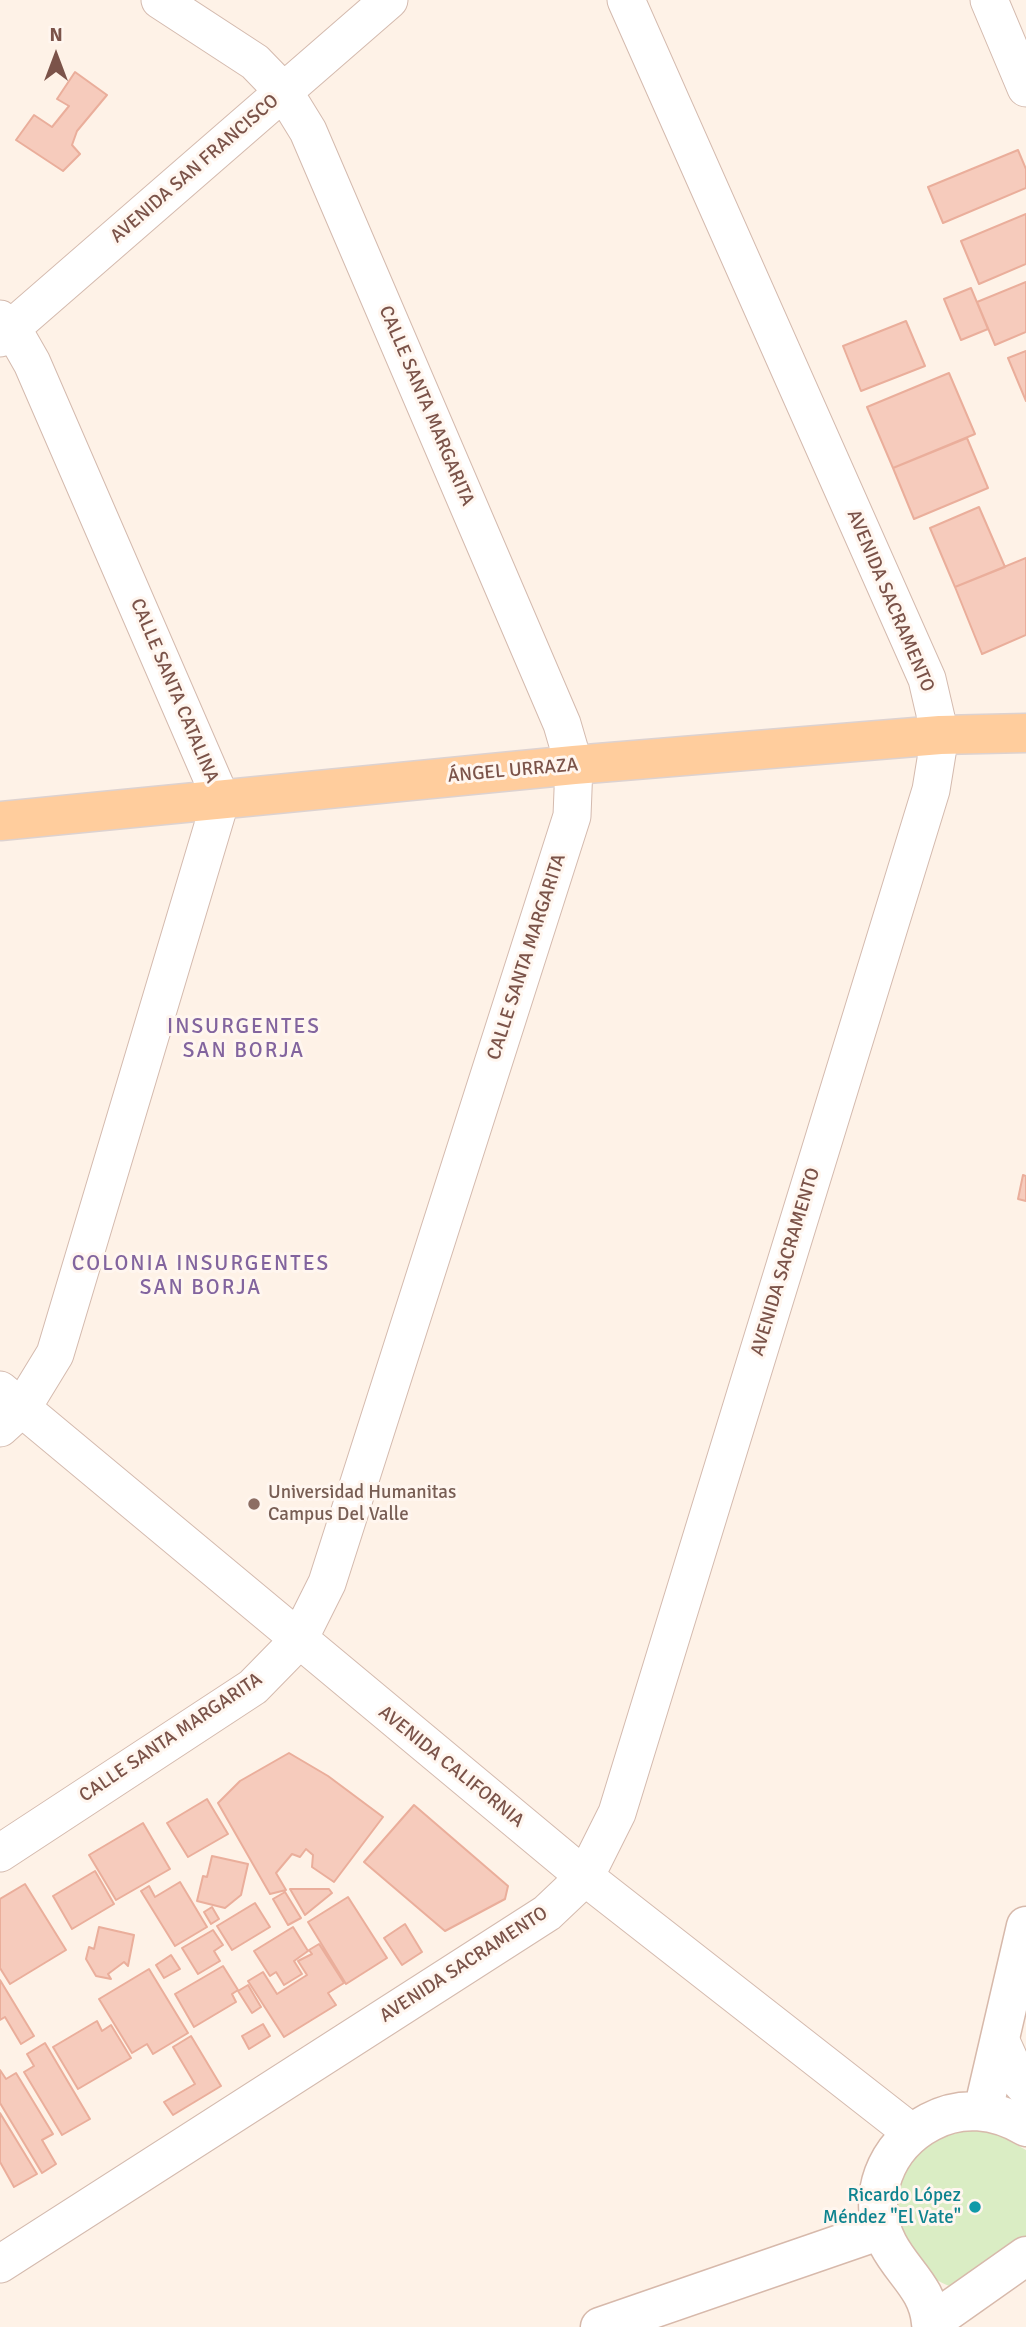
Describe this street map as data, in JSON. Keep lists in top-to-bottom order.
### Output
{
  "streets": {
    "main road": ["ÁNGEL URRAZA"],
    "street": [
      "AVENIDA SAN FRANCISCO",
      "CALLE SANTA MARGARITA",
      "AVENIDA SACRAMENTO",
      "CALLE SANTA CATALINA",
      "AVENIDA CALIFORNIA"
    ]
  },
  "crossings": [
    ["AVENIDA SAN FRANCISCO", "CALLE SANTA MARGARITA"],
    ["AVENIDA SAN FRANCISCO", "CALLE SANTA CATALINA"],
    ["CALLE SANTA MARGARITA", "ÁNGEL URRAZA"],
    ["CALLE SANTA MARGARITA", "AVENIDA CALIFORNIA"],
    ["AVENIDA SACRAMENTO", "ÁNGEL URRAZA"],
    ["AVENIDA SACRAMENTO", "AVENIDA CALIFORNIA"],
    ["CALLE SANTA CATALINA", "ÁNGEL URRAZA"],
    ["CALLE SANTA CATALINA", "AVENIDA CALIFORNIA"]
  ],
  "districts": ["INSURGENTES SAN BORJA", "COLONIA INSURGENTES SAN BORJA"],
  "places": ["Universidad Humanitas Campus Del Valle", "Ricardo López Méndez \"El Vate\""],
  "north": "top"
}
